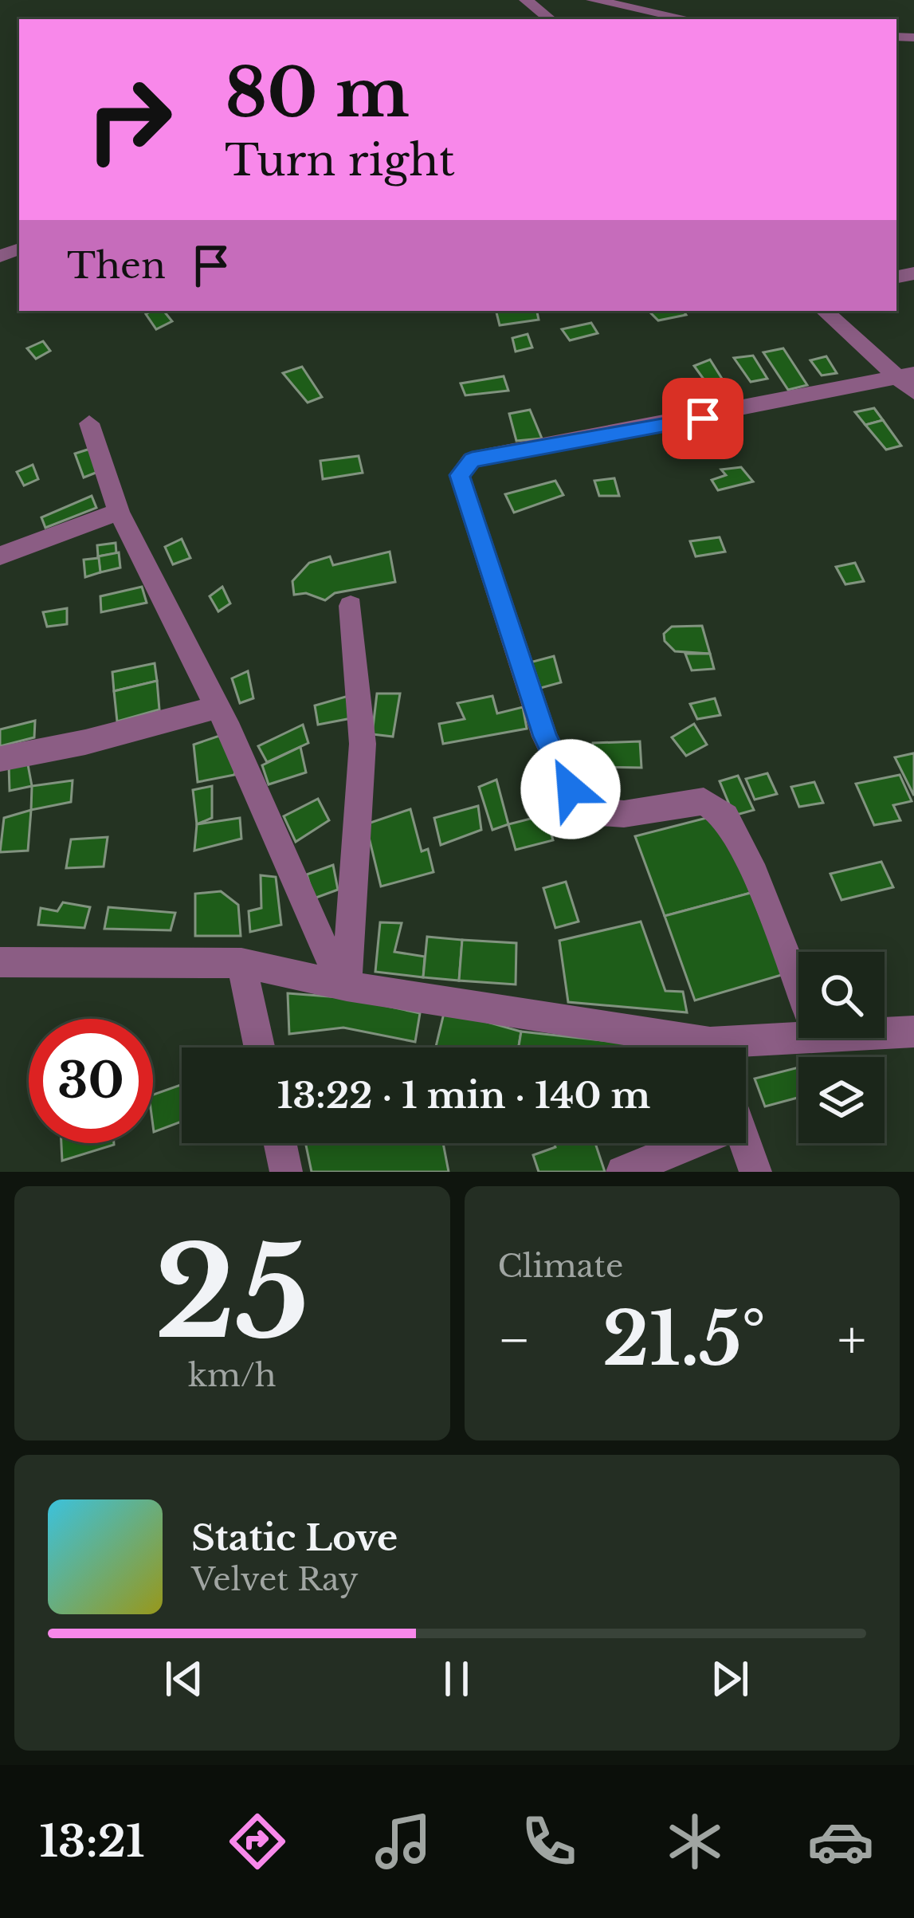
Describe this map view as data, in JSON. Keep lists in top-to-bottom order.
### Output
{
  "page": {
    "turn": ["80 m", "Turn right"],
    "then": "Then",
    "limit": "30",
    "trip": "13:22 · 1 min · 140 m",
    "tile": [
      ["25", "km/h"],
      "Climate"
    ],
    "heat": ["−", "21.5°", "+"],
    "song": ["Static Love", "Velvet Ray"],
    "tabs": "13:21"
  }
}
